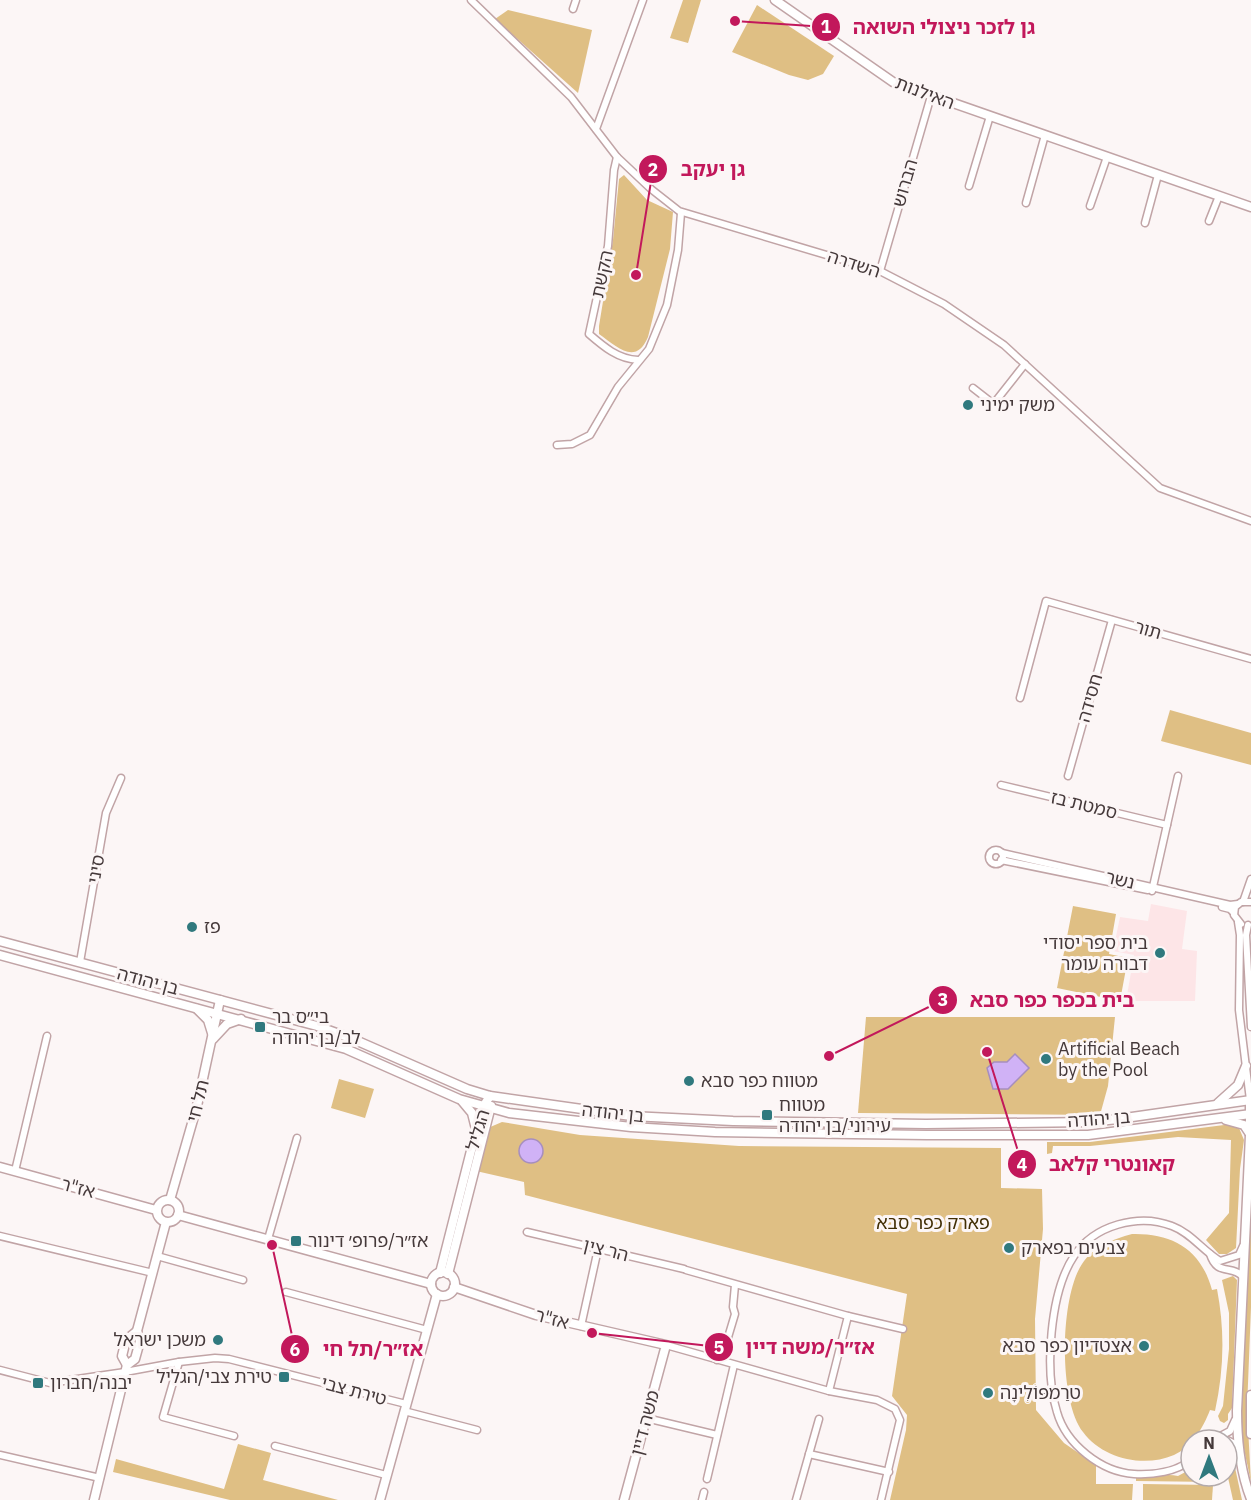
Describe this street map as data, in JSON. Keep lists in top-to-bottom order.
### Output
{
  "streets": {
    "main road": [
      "האילנות",
      "בן יהודה",
      "תל חי",
      "הגליל",
      "אז\"ר",
      "משה דיין"
    ],
    "street": [
      "הברוש",
      "השדרה",
      "הקשת",
      "תור",
      "חסידה",
      "סמטת בז",
      "סיני",
      "נשר",
      "הר צין",
      "טירת צבי"
    ]
  },
  "crossings": [
    ["האילנות", "הברוש"],
    ["הברוש", "השדרה"],
    ["השדרה", "הקשת"],
    ["תור", "חסידה"],
    ["סיני", "בן יהודה"],
    ["בן יהודה", "תל חי"],
    ["בן יהודה", "הגליל"],
    ["תל חי", "אז\"ר"],
    ["הגליל", "אז\"ר"],
    ["אז\"ר", "משה דיין"]
  ],
  "parks": ["פארק כפר סבא"],
  "places": {
    "other": [
      "גן לזכר ניצולי השואה",
      "גן יעקב",
      "משק ימיני",
      "פז",
      "בית ספר יסודי דבורה עומר",
      "קאונטרי קלאב",
      "בית בכפר כפר סבא",
      "Artificial Beach by the Pool",
      "מטווח כפר סבא",
      "אז״ר/תל חי",
      "צבעים בפארק",
      "אז״ר/משה דיין",
      "משכן ישראל",
      "אצטדיון כפר סבא",
      "טרַמפּוֹלִינָה"
    ],
    "transit": [
      "בי״ס בר לב/בן יהודה",
      "מטווח עירוני/בן יהודה",
      "אז״ר/פרופ׳ דינור",
      "טירת צבי/הגליל",
      "יבנה/חברון"
    ]
  },
  "north": "top"
}
